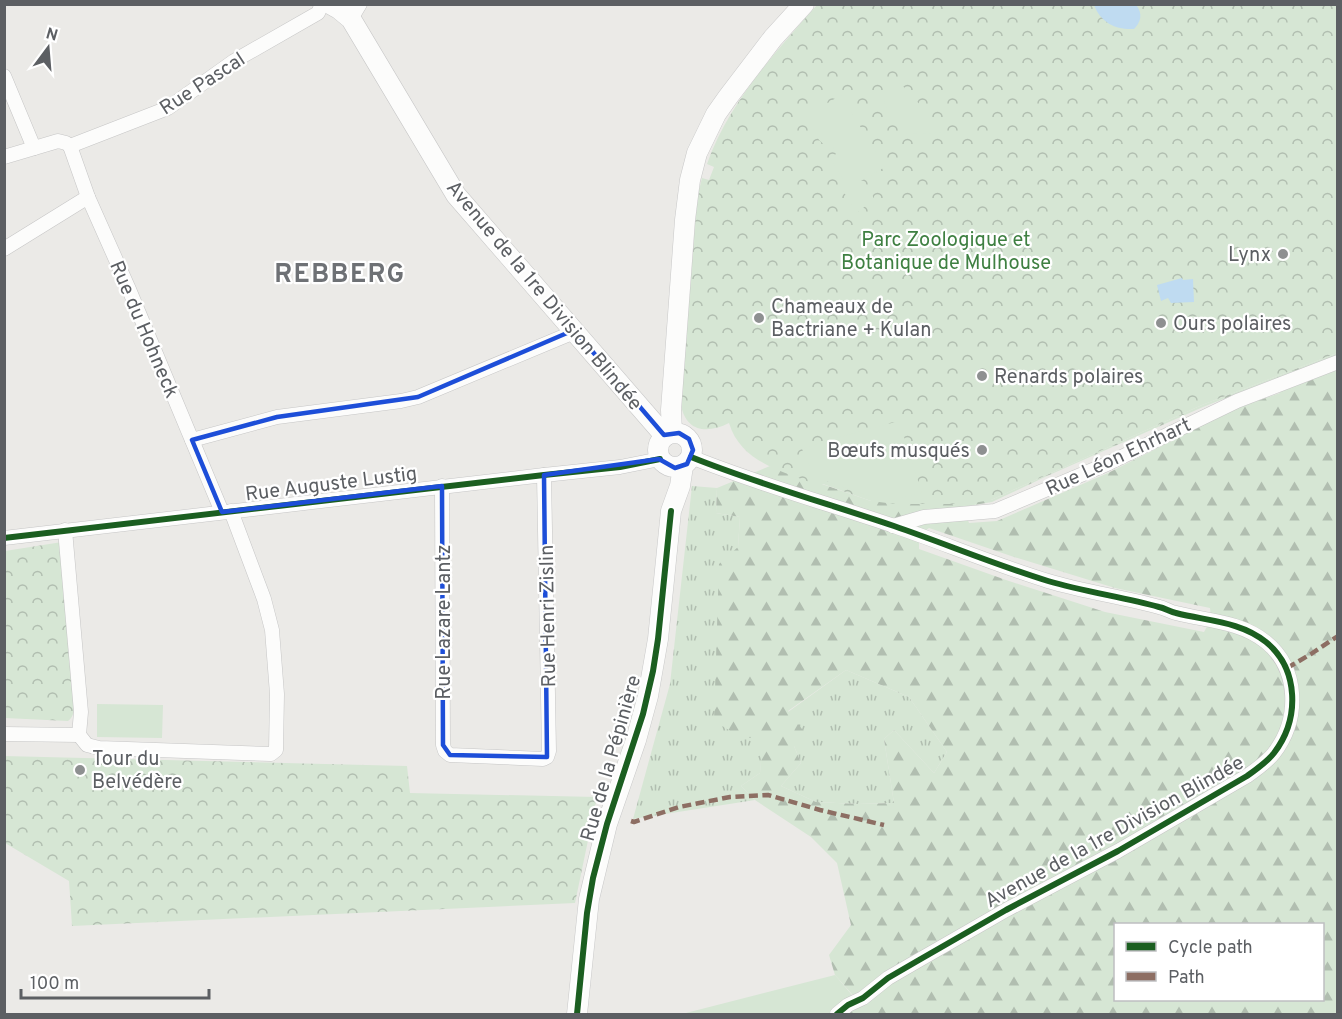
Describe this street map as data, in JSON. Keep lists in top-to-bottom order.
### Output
{
  "streets": {
    "main road": ["Avenue de la 1re Division Blindée", "Rue de la Pépinière"],
    "street": [
      "Rue Pascal",
      "Rue du Hohneck",
      "Rue Léon Ehrhart",
      "Rue Auguste Lustig",
      "Rue Henri Zislin",
      "Rue Lazare Lantz"
    ]
  },
  "crossings": [
    ["Rue Pascal", "Rue du Hohneck"],
    ["Avenue de la 1re Division Blindée", "Rue Léon Ehrhart"],
    ["Avenue de la 1re Division Blindée", "Rue Auguste Lustig"],
    ["Avenue de la 1re Division Blindée", "Rue de la Pépinière"],
    ["Rue du Hohneck", "Rue Auguste Lustig"],
    ["Rue Auguste Lustig", "Rue Henri Zislin"],
    ["Rue Auguste Lustig", "Rue Lazare Lantz"],
    ["Rue Auguste Lustig", "Rue de la Pépinière"],
    ["Rue Henri Zislin", "Rue Lazare Lantz"]
  ],
  "districts": ["REBBERG"],
  "parks": ["Parc Zoologique et Botanique de Mulhouse"],
  "places": [
    "Lynx",
    "Chameaux de Bactriane + Kulan",
    "Ours polaires",
    "Renards polaires",
    "Bœufs musqués",
    "Tour du Belvédère"
  ],
  "legend": ["Cycle path", "Path"],
  "scale_bar": "100 m",
  "north": "top"
}
